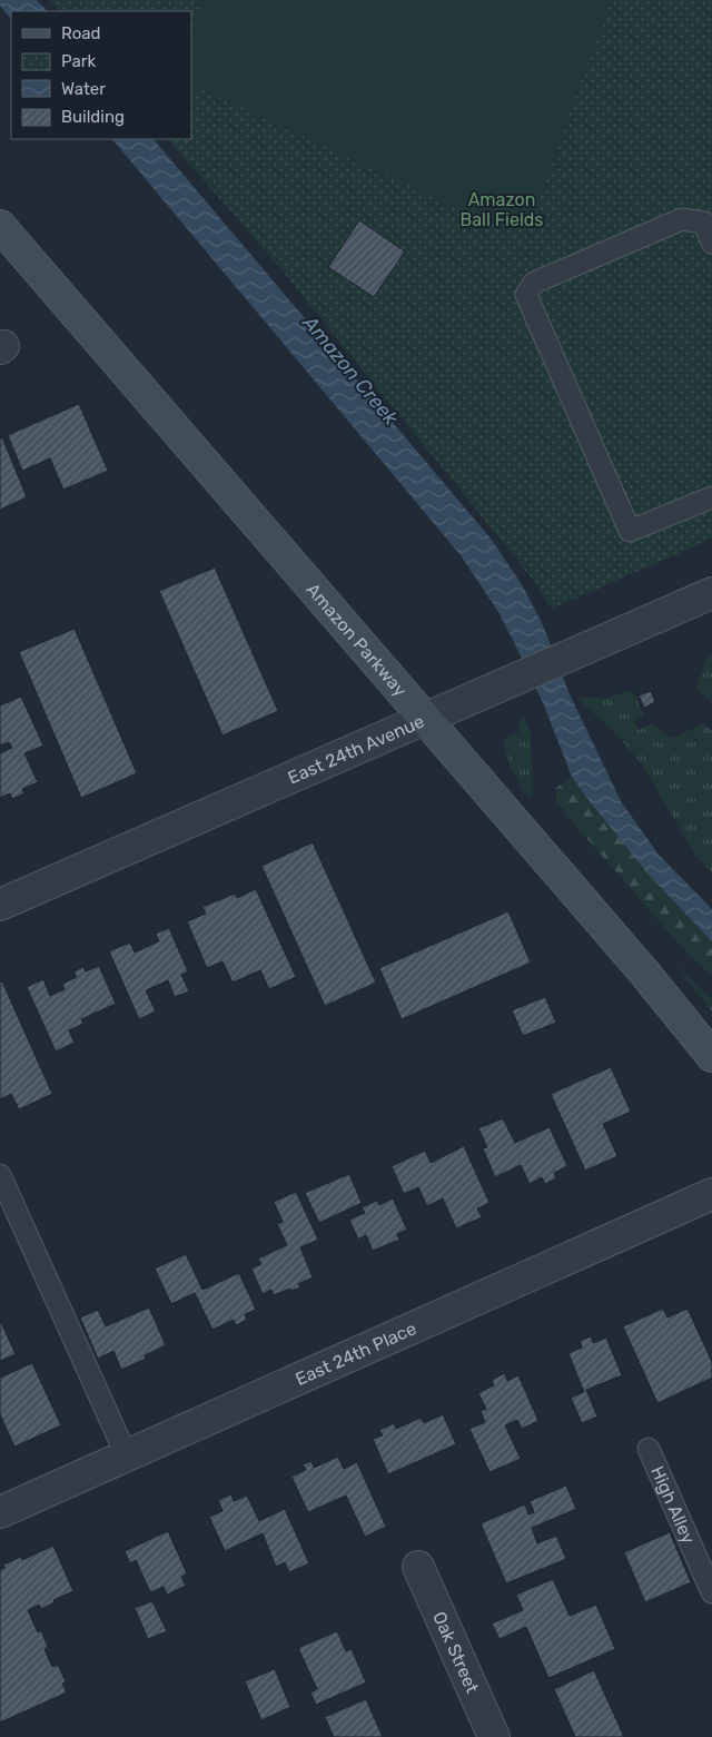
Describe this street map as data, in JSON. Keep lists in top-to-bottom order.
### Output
{
  "streets": {
    "main road": ["Amazon Parkway"],
    "street": ["East 24th Avenue", "East 24th Place", "Oak Street"],
    "lane": ["High Alley"]
  },
  "crossings": [
    ["Amazon Parkway", "East 24th Avenue"]
  ],
  "water": ["Amazon Creek"],
  "parks": ["Amazon Ball Fields"],
  "legend": [
    "Road",
    "Park",
    "Water",
    "Building"
  ]
}
